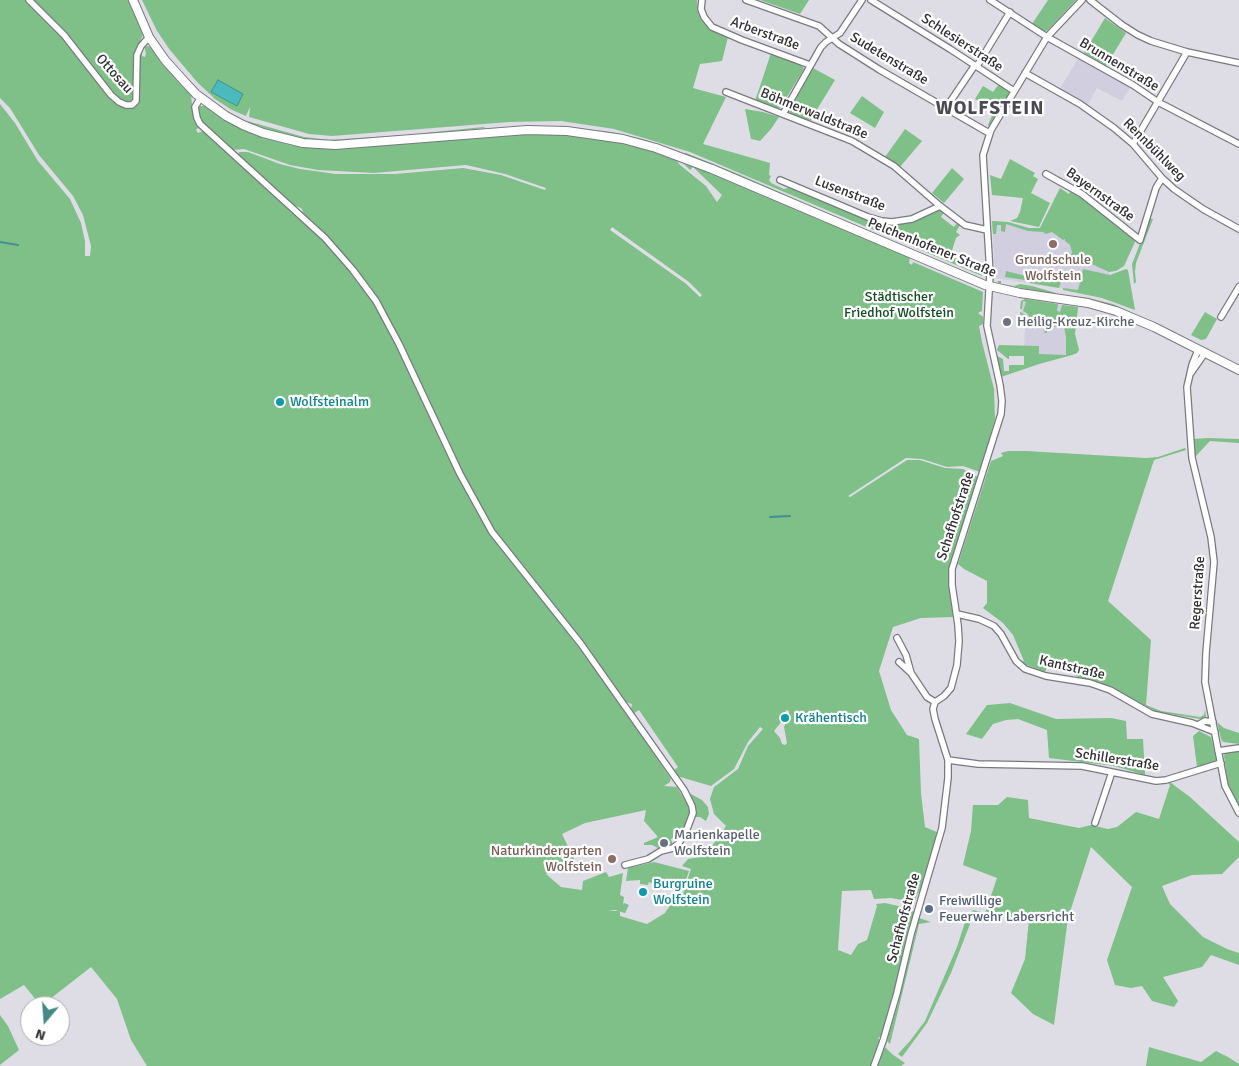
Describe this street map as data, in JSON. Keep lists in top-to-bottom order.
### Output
{
  "streets": {
    "main road": ["Pelchenhofener Straße"],
    "street": [
      "Arberstraße",
      "Schlesierstraße",
      "Sudetenstraße",
      "Brunnenstraße",
      "Ottosau",
      "Böhmerwaldstraße",
      "Rennbühlweg",
      "Lusenstraße",
      "Bayernstraße",
      "Schafhofstraße",
      "Regerstraße",
      "Kantstraße",
      "Schillerstraße"
    ]
  },
  "crossings": [
    ["Schlesierstraße", "Schafhofstraße"],
    ["Sudetenstraße", "Schafhofstraße"],
    ["Brunnenstraße", "Schafhofstraße"],
    ["Ottosau", "Pelchenhofener Straße"],
    ["Böhmerwaldstraße", "Lusenstraße"],
    ["Böhmerwaldstraße", "Schafhofstraße"],
    ["Rennbühlweg", "Bayernstraße"],
    ["Rennbühlweg", "Schafhofstraße"],
    ["Pelchenhofener Straße", "Schafhofstraße"],
    ["Pelchenhofener Straße", "Regerstraße"],
    ["Schafhofstraße", "Kantstraße"],
    ["Schafhofstraße", "Schillerstraße"],
    ["Regerstraße", "Kantstraße"],
    ["Regerstraße", "Schillerstraße"]
  ],
  "districts": ["WOLFSTEIN"],
  "parks": ["Städtischer Friedhof Wolfstein"],
  "places": [
    "Grundschule Wolfstein",
    "Heilig-Kreuz-Kirche",
    "Wolfsteinalm",
    "Krähentisch",
    "Marienkapelle Wolfstein",
    "Naturkindergarten Wolfstein",
    "Burgruine Wolfstein",
    "Freiwillige Feuerwehr Labersricht"
  ],
  "north": "bottom"
}
